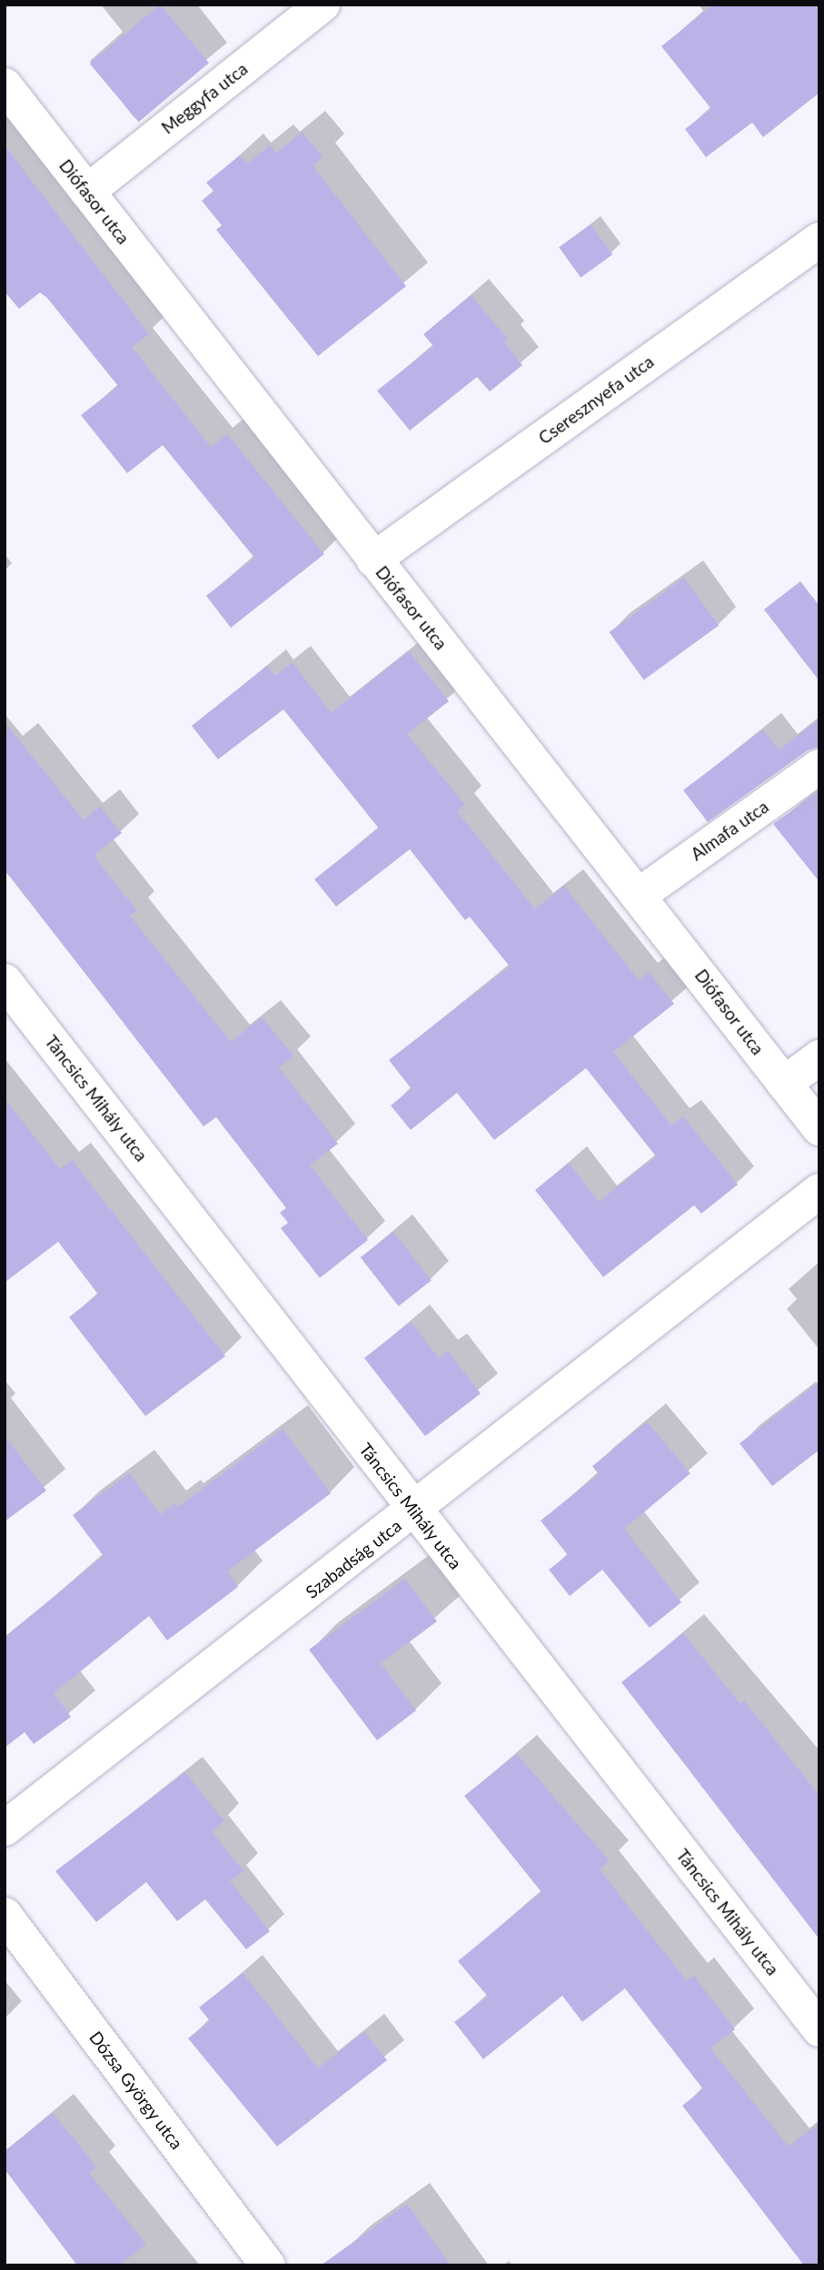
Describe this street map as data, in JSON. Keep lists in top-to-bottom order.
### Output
{
  "streets": {
    "street": [
      "Meggyfa utca",
      "Diófasor utca",
      "Cseresznyefa utca",
      "Almafa utca",
      "Táncsics Mihály utca",
      "Szabadság utca",
      "Dózsa György utca"
    ]
  },
  "crossings": [
    ["Meggyfa utca", "Diófasor utca"],
    ["Diófasor utca", "Cseresznyefa utca"],
    ["Diófasor utca", "Almafa utca"],
    ["Táncsics Mihály utca", "Szabadság utca"]
  ]
}
